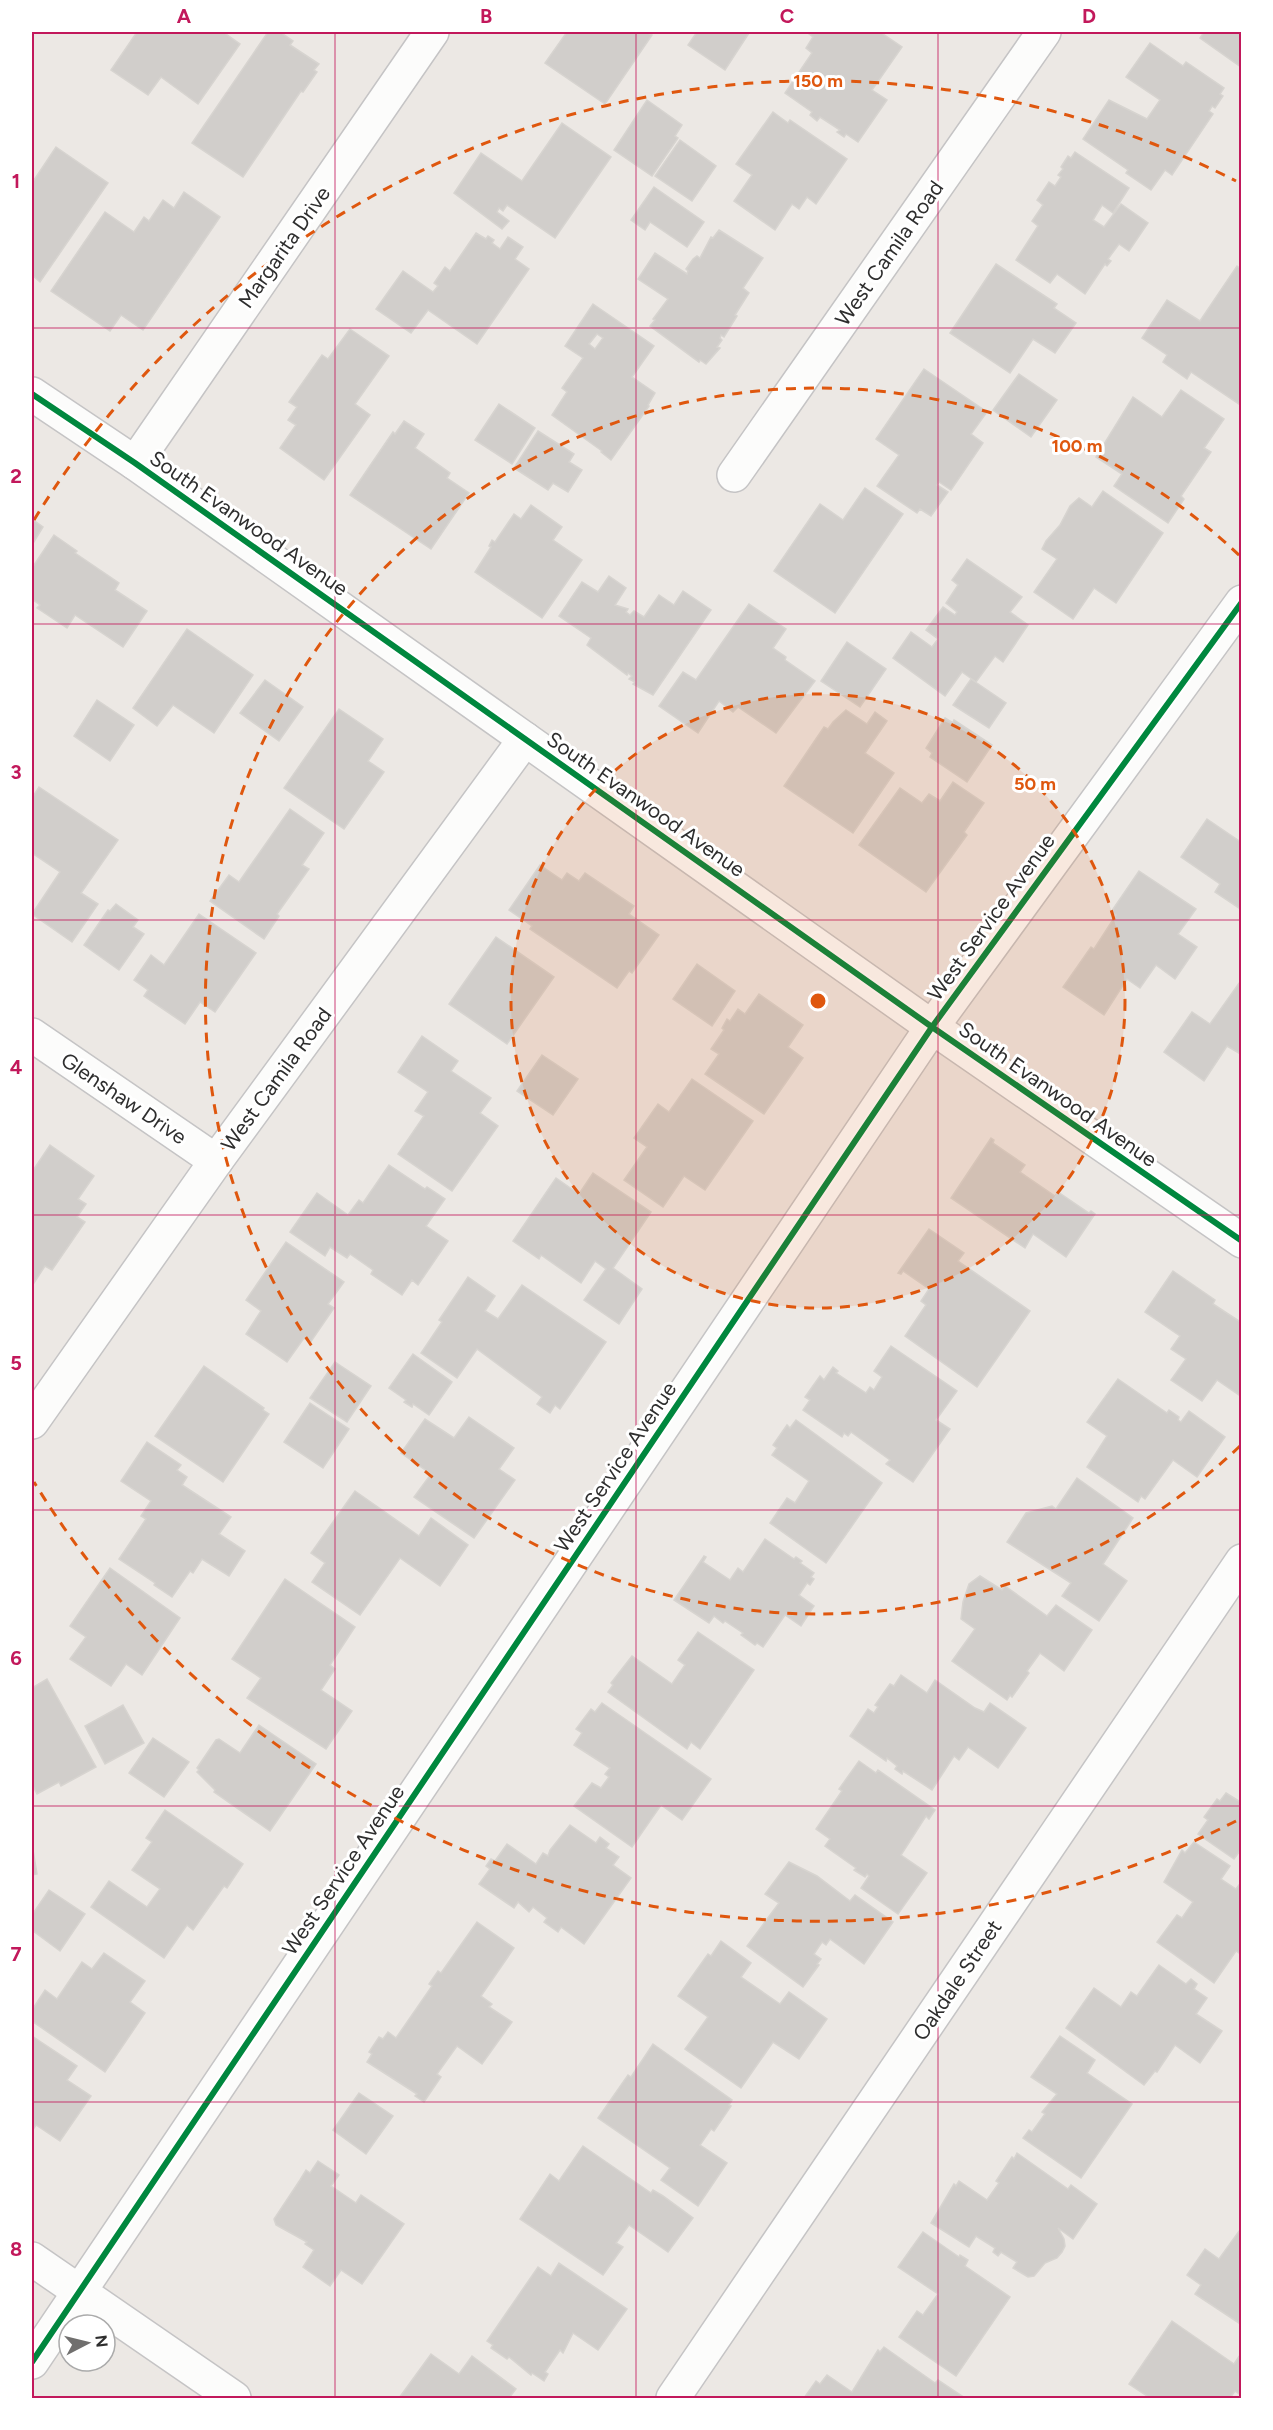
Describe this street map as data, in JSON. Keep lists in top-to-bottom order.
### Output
{
  "streets": {
    "street": [
      "Margarita Drive",
      "West Camila Road",
      "South Evanwood Avenue",
      "West Service Avenue",
      "Glenshaw Drive",
      "Oakdale Street"
    ]
  },
  "crossings": [
    ["Margarita Drive", "South Evanwood Avenue"],
    ["West Camila Road", "South Evanwood Avenue"],
    ["West Camila Road", "Glenshaw Drive"],
    ["South Evanwood Avenue", "West Service Avenue"]
  ],
  "north": "right",
  "grid": {
    "columns": [
      "A",
      "B",
      "C",
      "D"
    ],
    "rows": [
      "1",
      "2",
      "3",
      "4",
      "5",
      "6",
      "7",
      "8"
    ]
  },
  "rings": ["150 m", "100 m", "50 m"]
}
